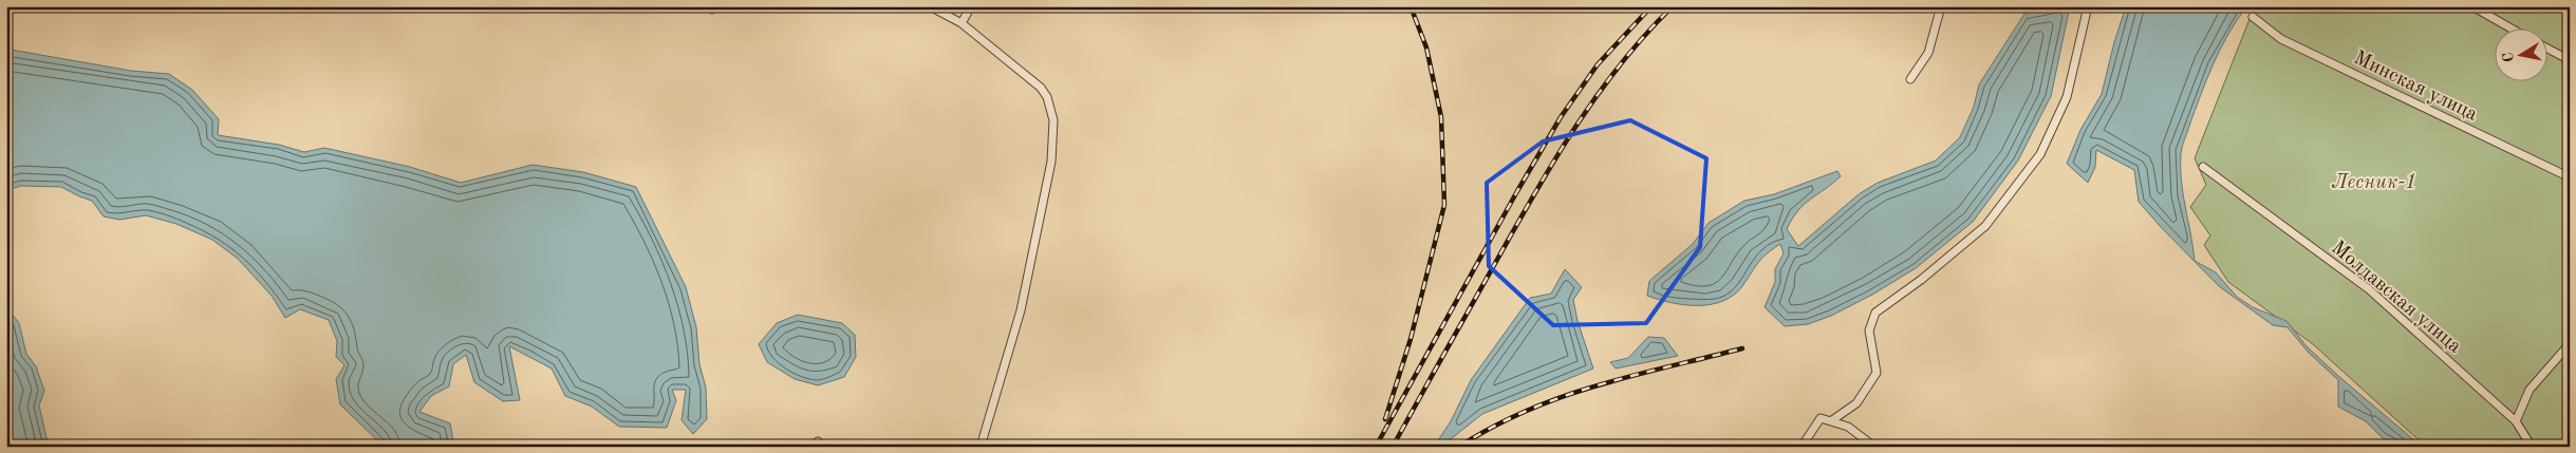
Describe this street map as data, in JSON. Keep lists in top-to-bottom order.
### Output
{
  "streets": {
    "street": ["Минская улица", "Молдавская улица"]
  },
  "parks": ["Лесник-1"],
  "north": "left"
}
